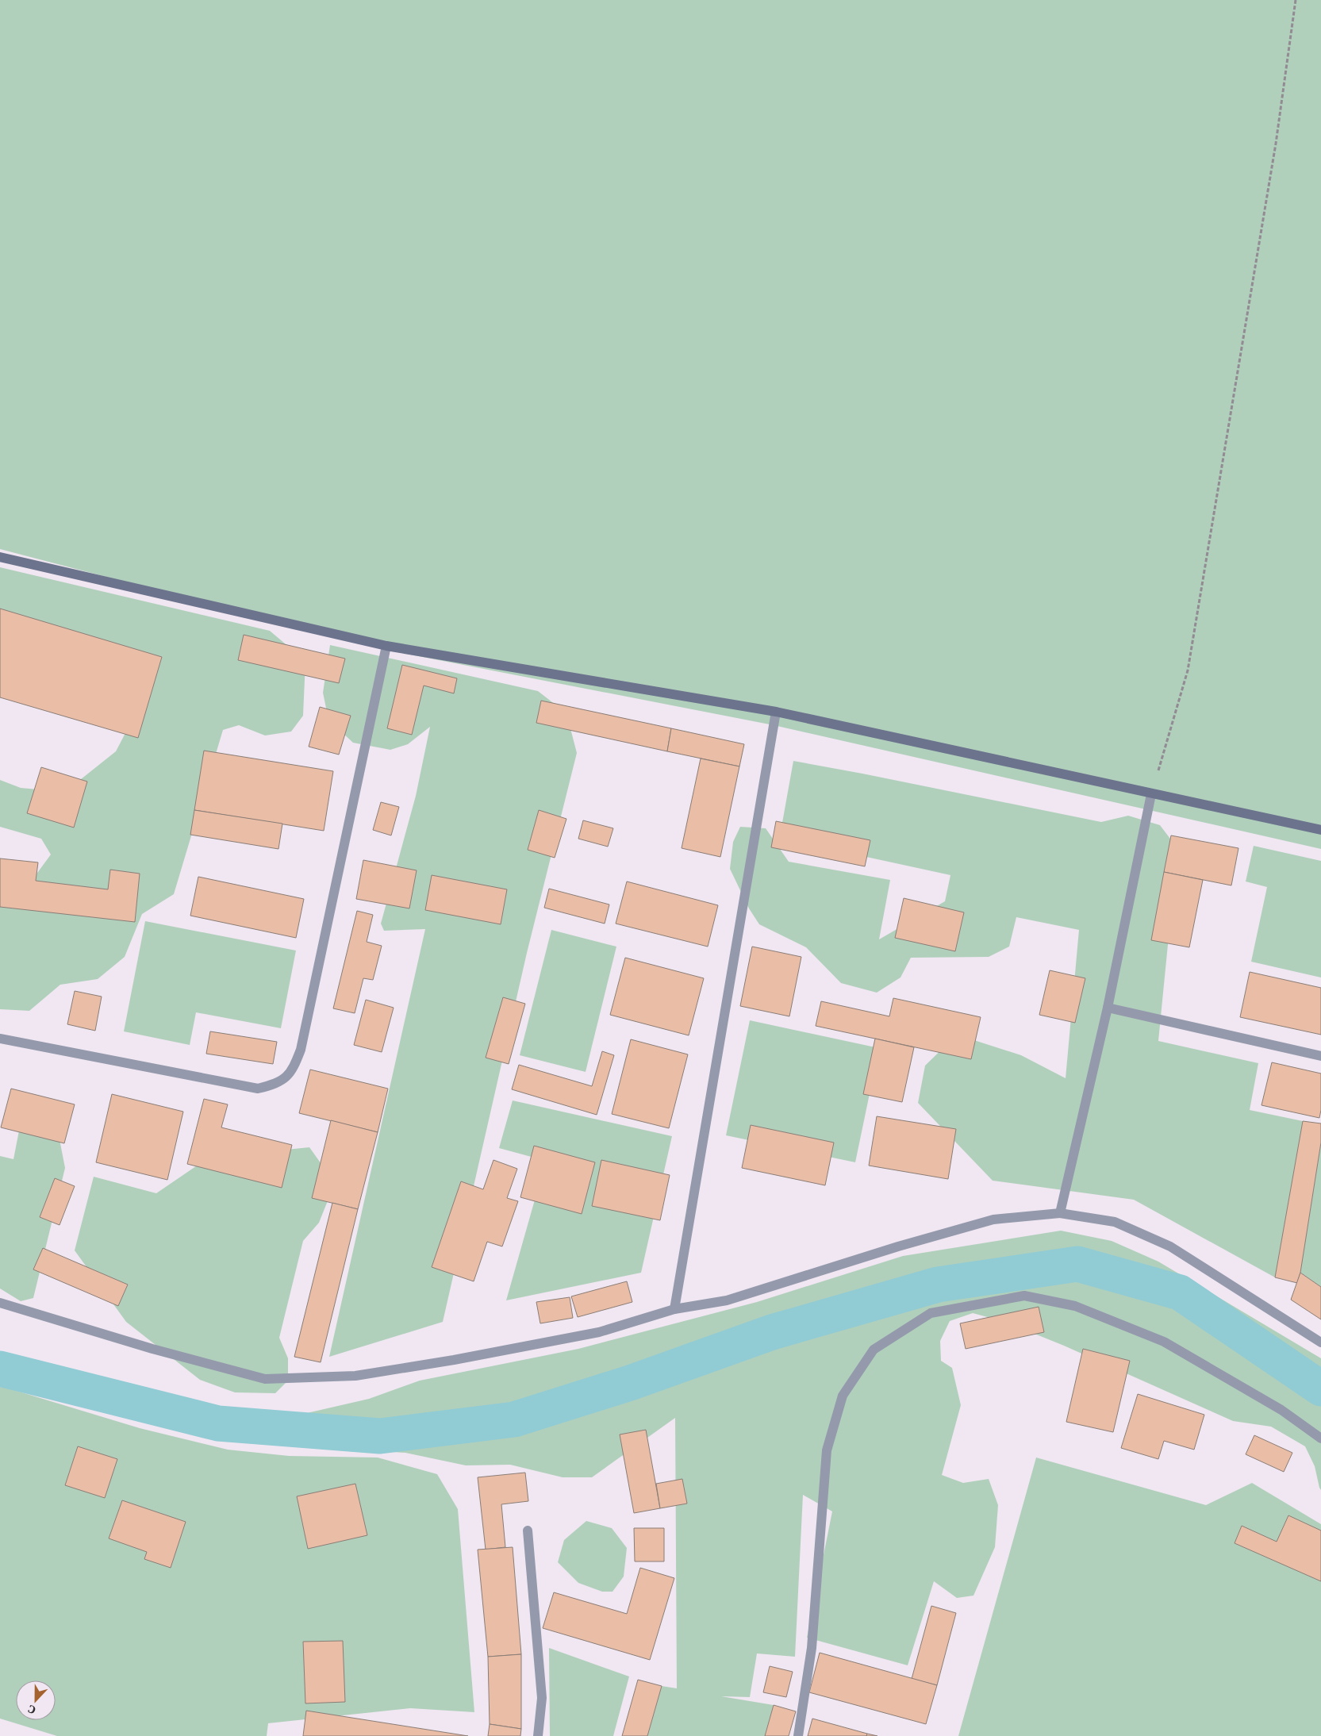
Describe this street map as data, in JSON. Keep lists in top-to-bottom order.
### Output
{
  "north": "bottom"
}
